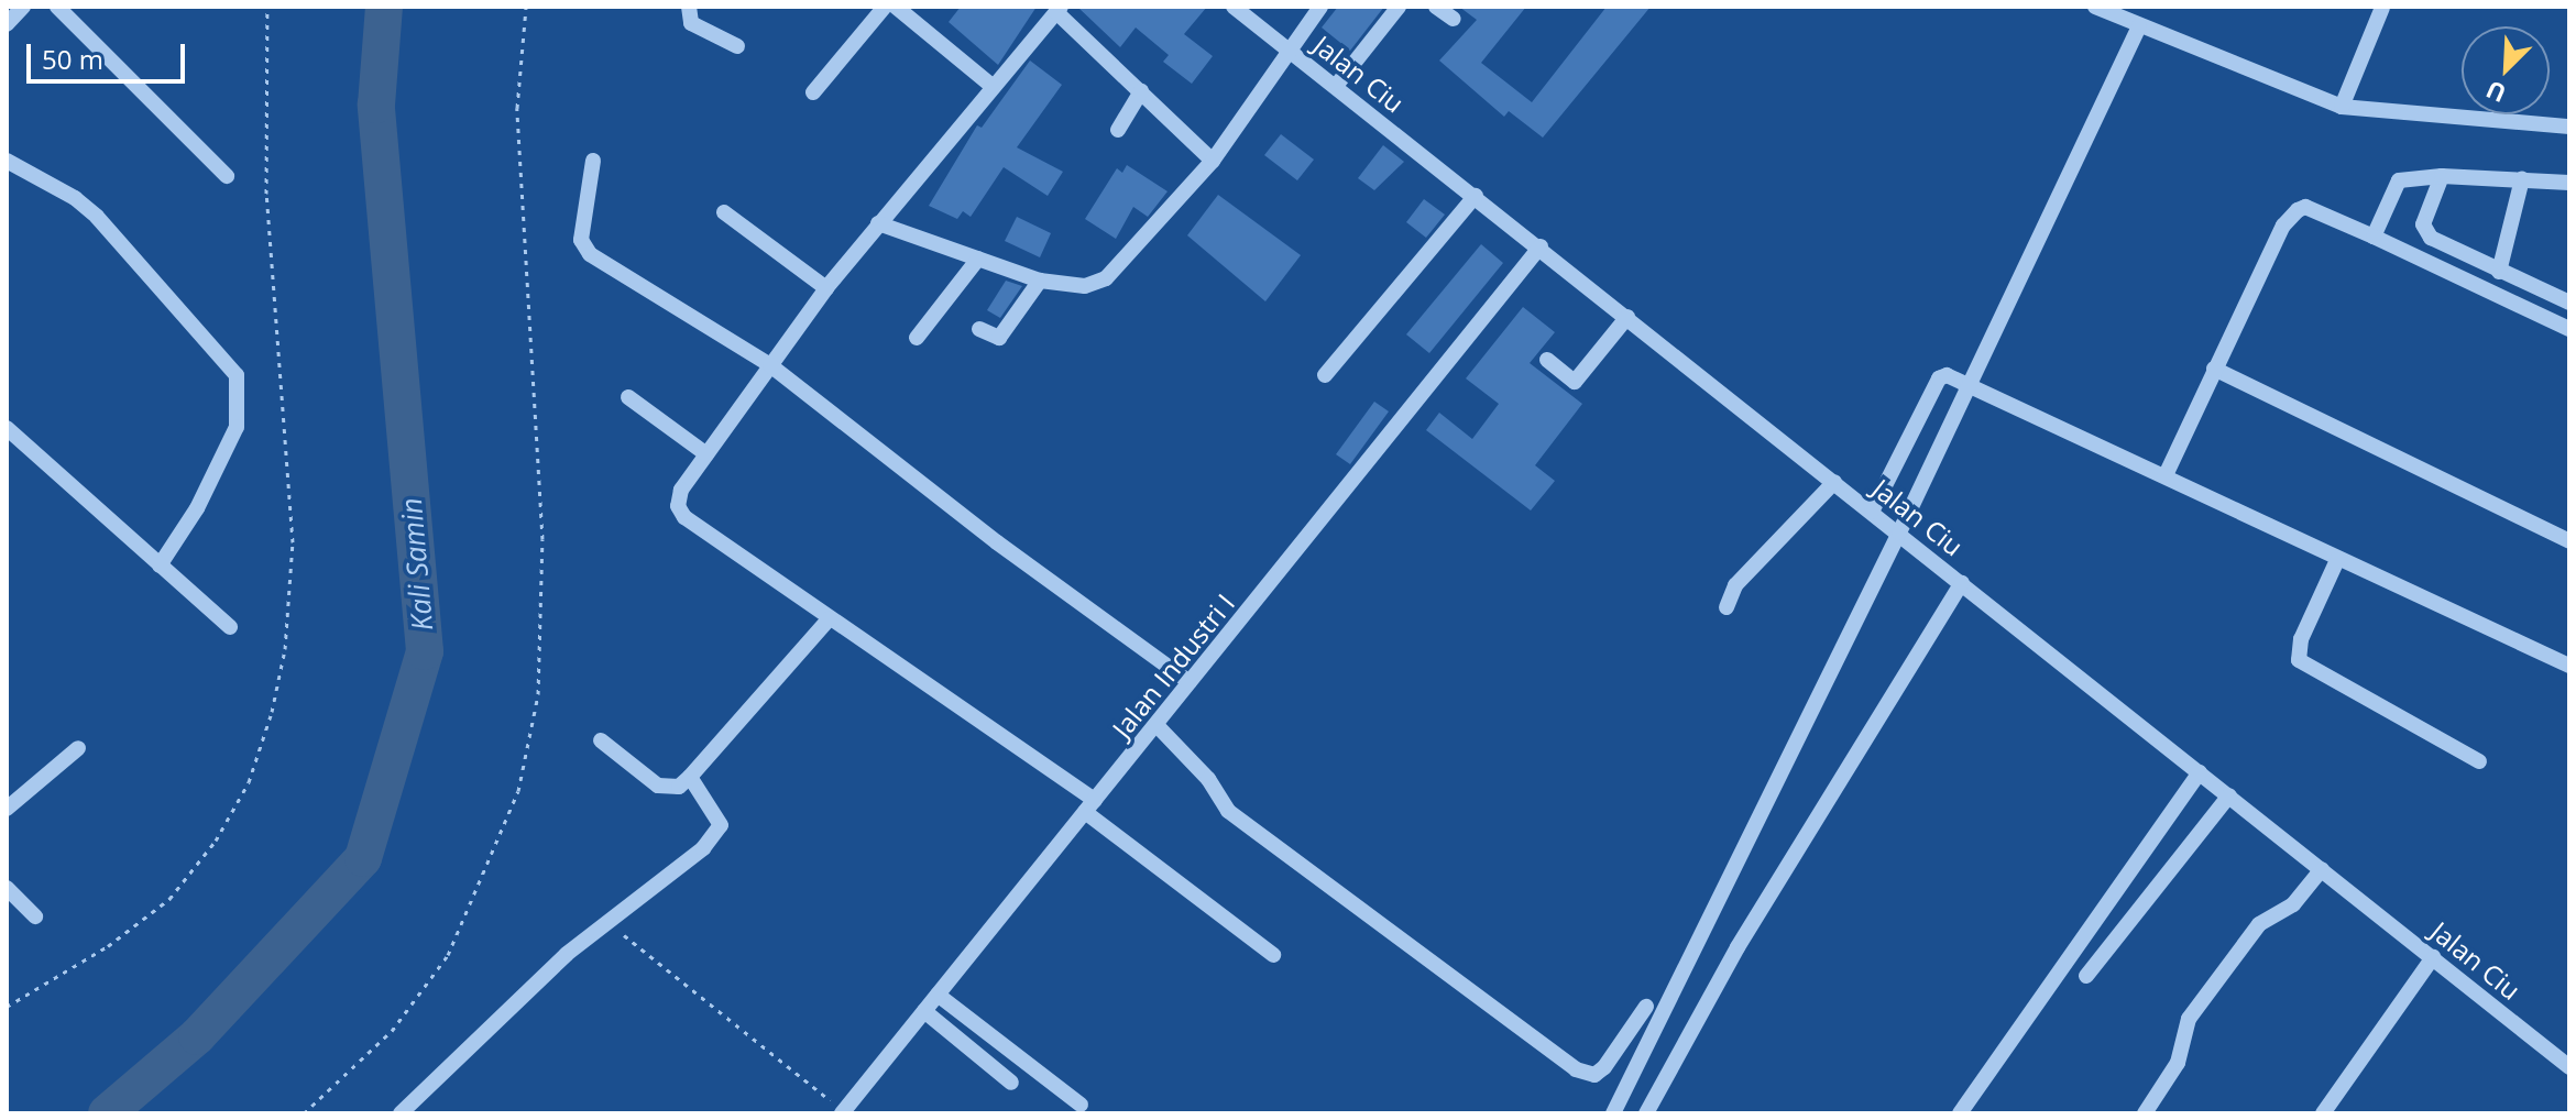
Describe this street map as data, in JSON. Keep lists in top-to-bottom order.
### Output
{
  "streets": {
    "street": ["Jalan Ciu", "Jalan Industri I"]
  },
  "crossings": [
    ["Jalan Ciu", "Jalan Industri I"]
  ],
  "water": ["Kali Samin"],
  "scale_bar": "50 m",
  "north": "bottom left"
}
